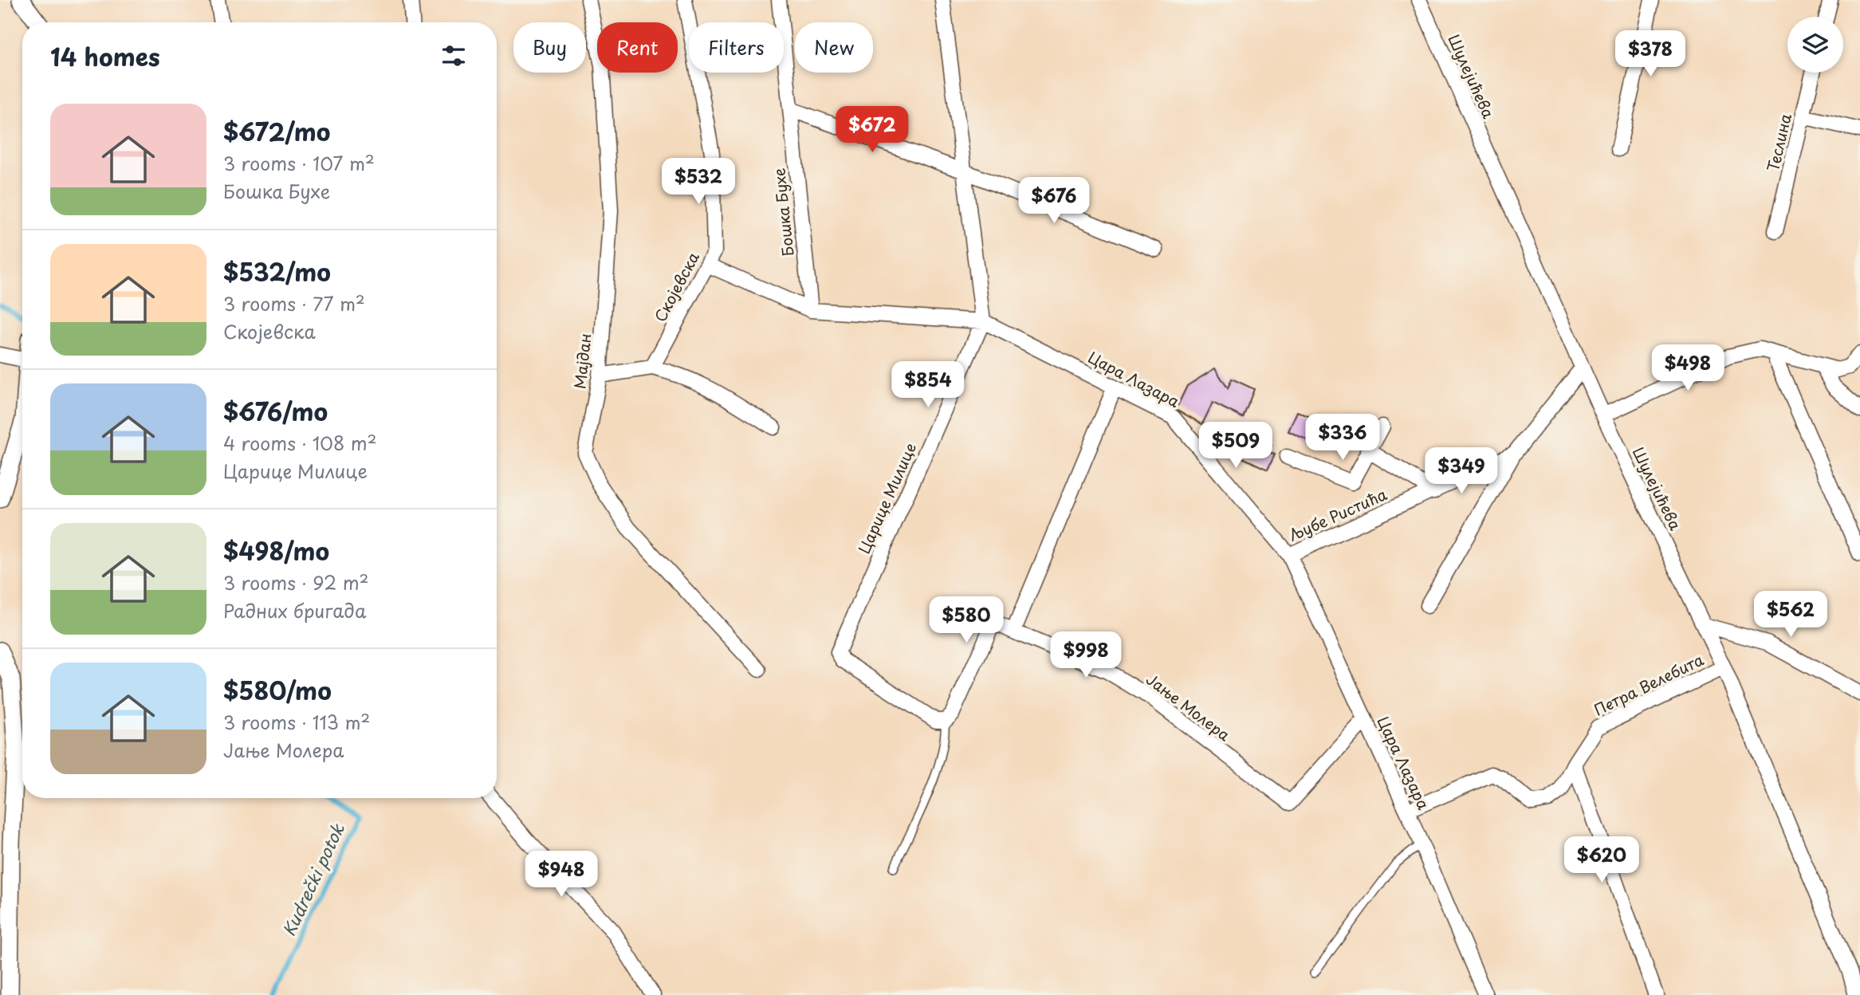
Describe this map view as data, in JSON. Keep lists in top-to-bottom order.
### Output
{
  "streets": {
    "street": [
      "Шулејићева",
      "Теслина",
      "Бошка Бухе",
      "Скојевска",
      "Мајдан",
      "Цара Лазара",
      "Царице Милице",
      "Љубе Ристића",
      "Петра Велебита",
      "Јање Молера"
    ]
  },
  "crossings": [
    ["Шулејићева", "Љубе Ристића"],
    ["Шулејићева", "Петра Велебита"],
    ["Бошка Бухе", "Цара Лазара"],
    ["Скојевска", "Цара Лазара"],
    ["Цара Лазара", "Царице Милице"],
    ["Цара Лазара", "Љубе Ристића"],
    ["Цара Лазара", "Петра Велебита"],
    ["Цара Лазара", "Јање Молера"]
  ],
  "water": ["Kudrečki potok"],
  "page": {
    "chip": [
      "Buy",
      "Rent",
      "Filters",
      "New"
    ],
    "heading": "14 homes",
    "price": [
      "$378",
      "$672",
      "$532",
      "$676",
      "$498",
      "$854",
      "$336",
      "$509",
      "$349",
      "$562",
      "$580",
      "$998",
      "$620",
      "$948"
    ],
    "list": [
      {
        "name": "$672/mo",
        "note": "3 rooms · 107 m² · Бошка Бухе"
      },
      {
        "name": "$532/mo",
        "note": "3 rooms · 77 m² · Скојевска"
      },
      {
        "name": "$676/mo",
        "note": "4 rooms · 108 m² · Царице Милице"
      },
      {
        "name": "$498/mo",
        "note": "3 rooms · 92 m² · Радних бригада"
      },
      {
        "name": "$580/mo",
        "note": "3 rooms · 113 m² · Јање Молера"
      }
    ]
  }
}
